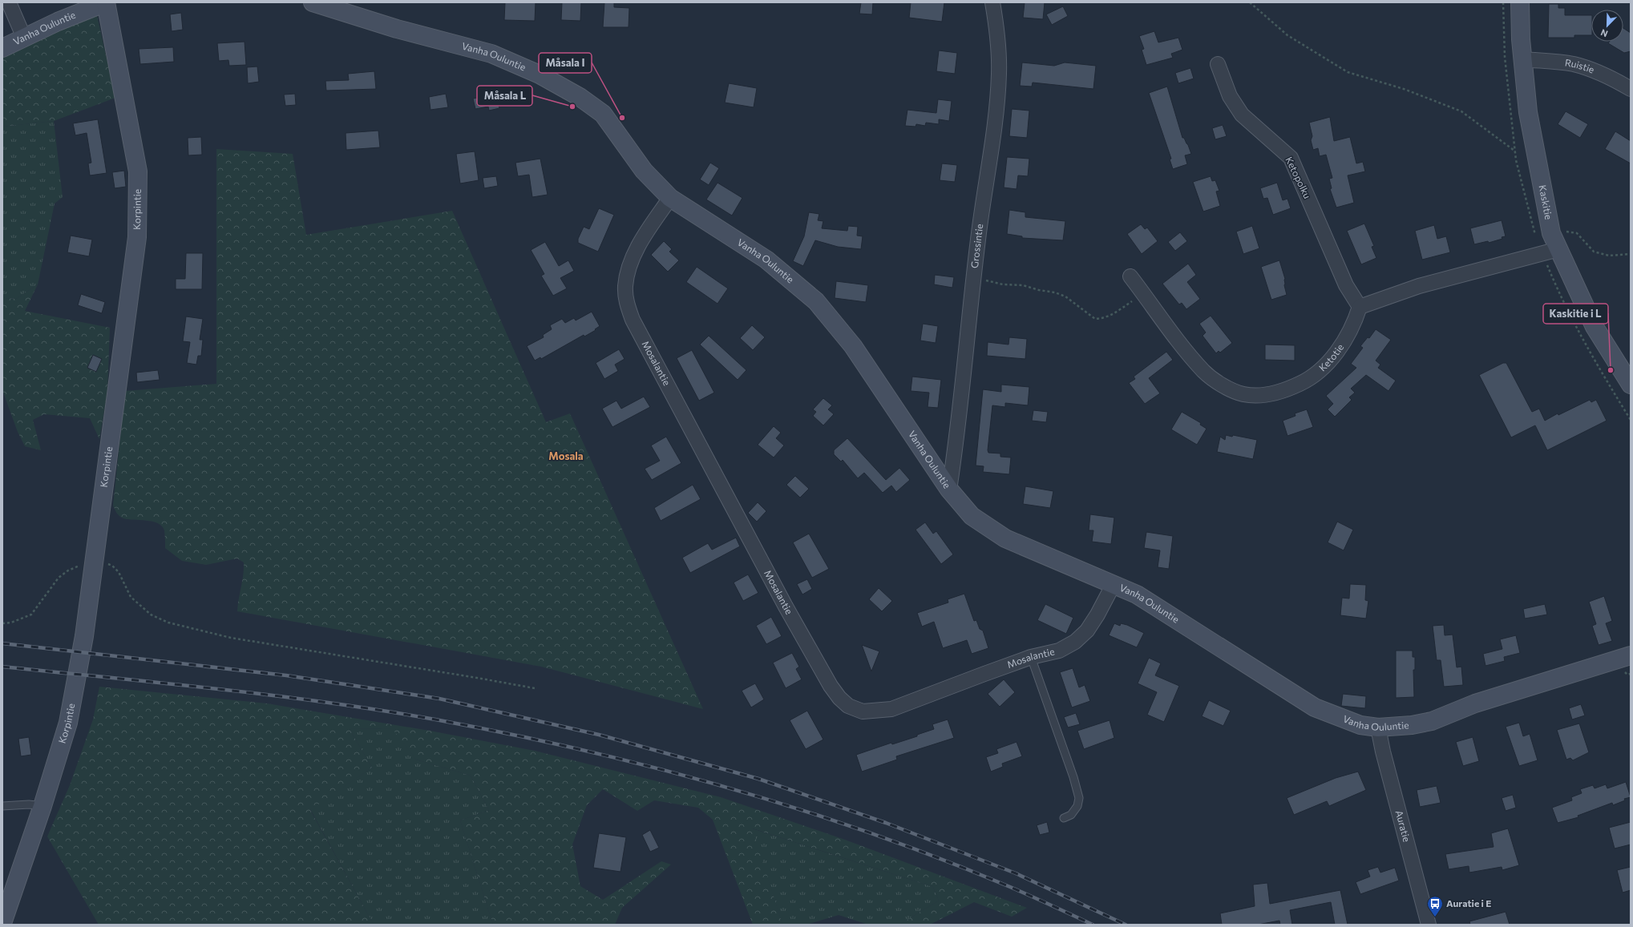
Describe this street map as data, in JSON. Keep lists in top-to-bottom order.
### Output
{
  "streets": {
    "street": [
      "Vanha Ouluntie",
      "Ruistie",
      "Ketopolku",
      "Kaskitie",
      "Korpintie",
      "Grossintie",
      "Ketotie",
      "Mosalantie",
      "Auratie"
    ]
  },
  "crossings": [
    ["Vanha Ouluntie", "Korpintie"],
    ["Vanha Ouluntie", "Grossintie"],
    ["Vanha Ouluntie", "Mosalantie"],
    ["Vanha Ouluntie", "Auratie"],
    ["Ruistie", "Kaskitie"],
    ["Ketopolku", "Ketotie"]
  ],
  "districts": ["Mosala"],
  "places": {
    "other": ["Måsala L", "Måsala I", "Kaskitie i L"],
    "bus stop": ["Auratie i E"]
  },
  "north": "bottom left"
}
